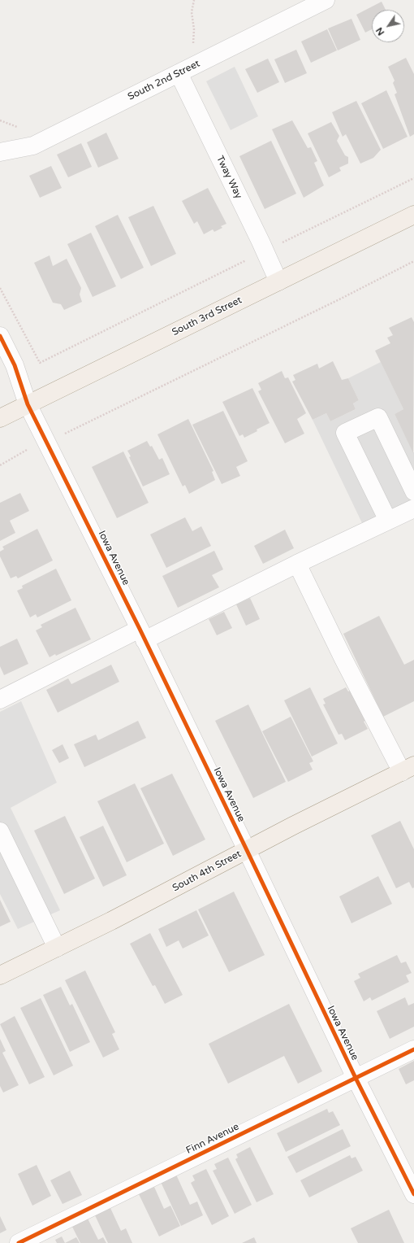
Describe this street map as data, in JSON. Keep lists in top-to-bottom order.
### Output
{
  "streets": {
    "main road": ["South 3rd Street", "South 4th Street"],
    "street": [
      "South 2nd Street",
      "Tway Way",
      "Iowa Avenue",
      "Finn Avenue"
    ]
  },
  "crossings": [
    ["South 2nd Street", "Tway Way"],
    ["Tway Way", "South 3rd Street"],
    ["South 3rd Street", "Iowa Avenue"],
    ["Iowa Avenue", "South 4th Street"],
    ["Iowa Avenue", "Finn Avenue"]
  ],
  "north": "bottom left"
}
